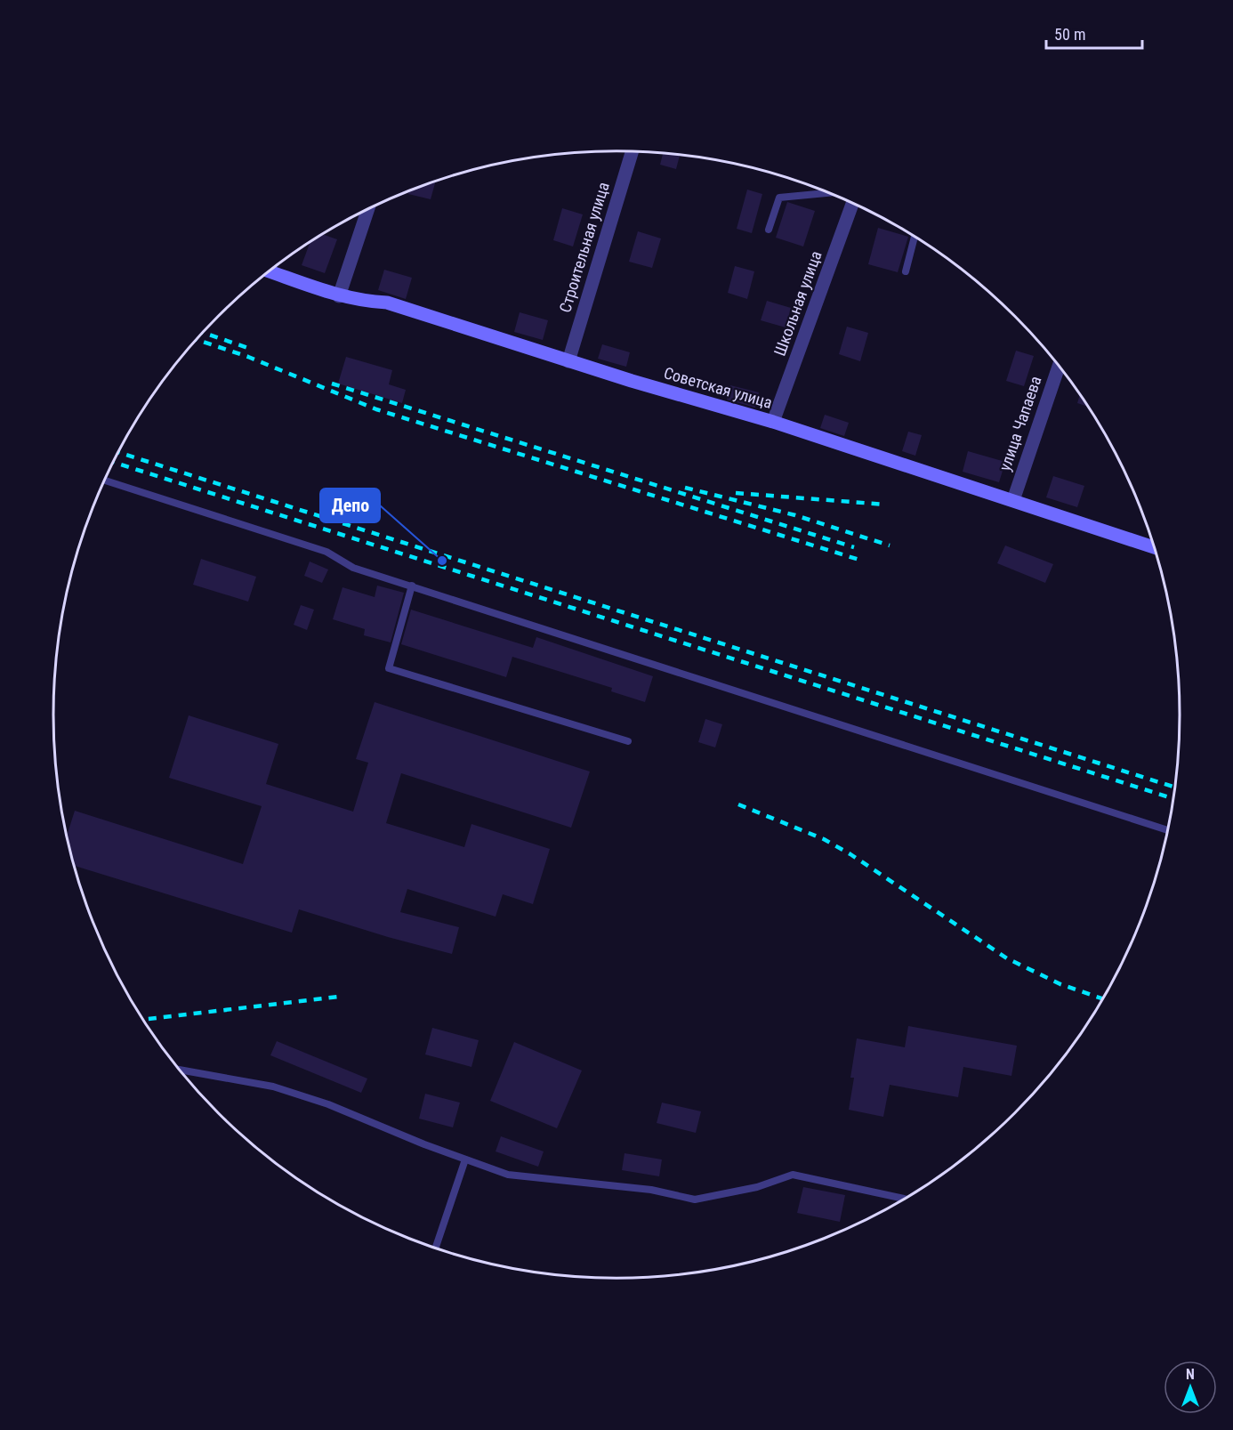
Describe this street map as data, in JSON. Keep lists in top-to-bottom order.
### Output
{
  "streets": {
    "street": [
      "Строительная улица",
      "Школьная улица",
      "Советская улица",
      "улица Чапаева"
    ]
  },
  "crossings": [
    ["Строительная улица", "Советская улица"],
    ["Школьная улица", "Советская улица"],
    ["Советская улица", "улица Чапаева"]
  ],
  "places": ["Депо"],
  "scale_bar": "50 m",
  "north": "top"
}
